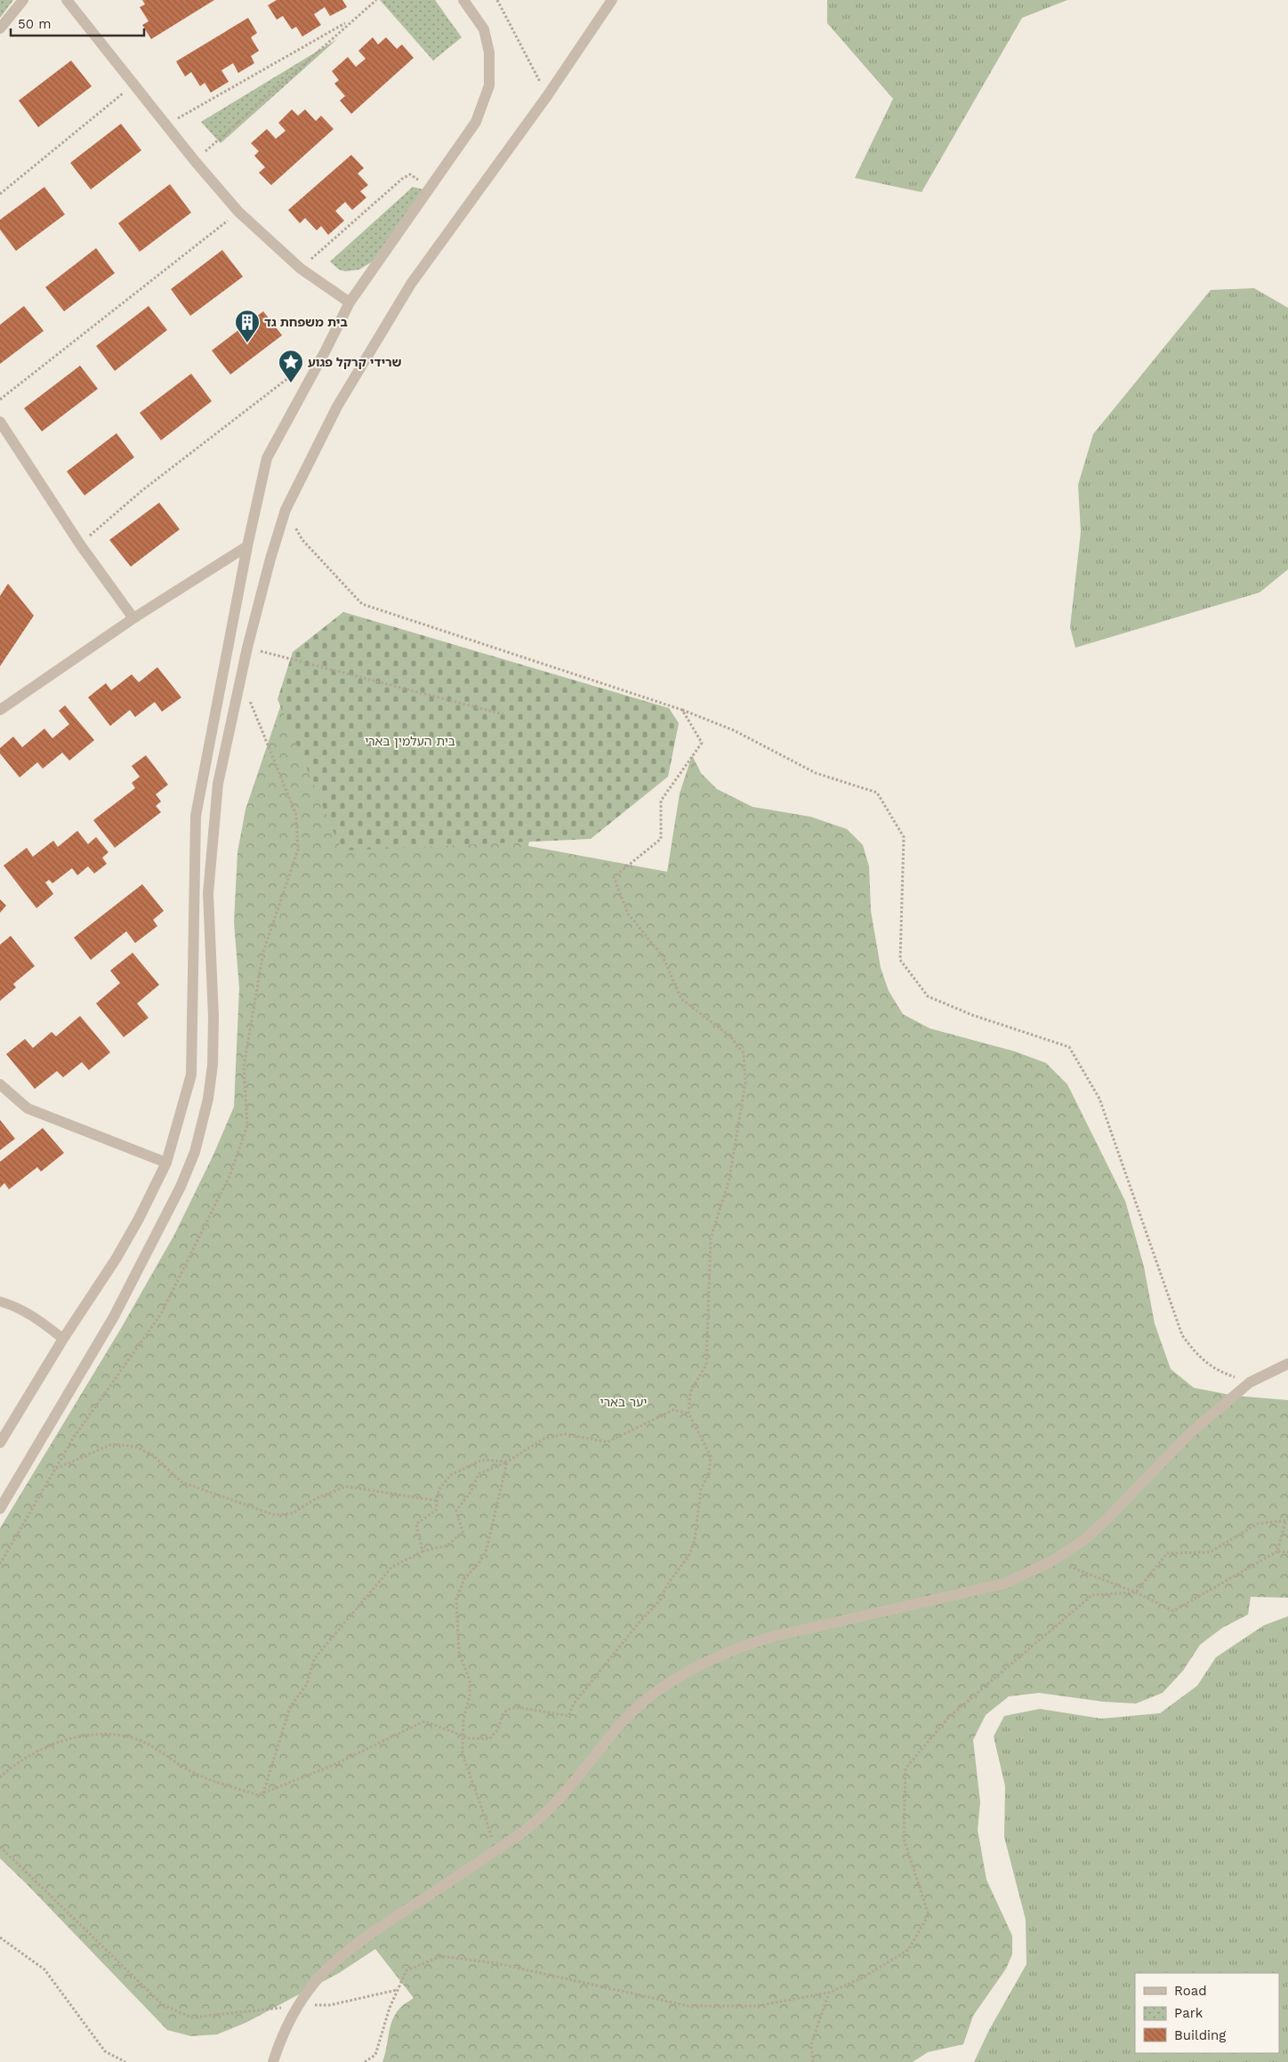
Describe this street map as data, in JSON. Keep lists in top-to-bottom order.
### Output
{
  "parks": ["בית העלמין בארי", "יער בארי"],
  "places": {
    "building": ["בית משפחת גד"],
    "place": ["שרידי קרקל פגוע"]
  },
  "legend": ["Road", "Park", "Building"],
  "scale_bar": "50 m"
}
